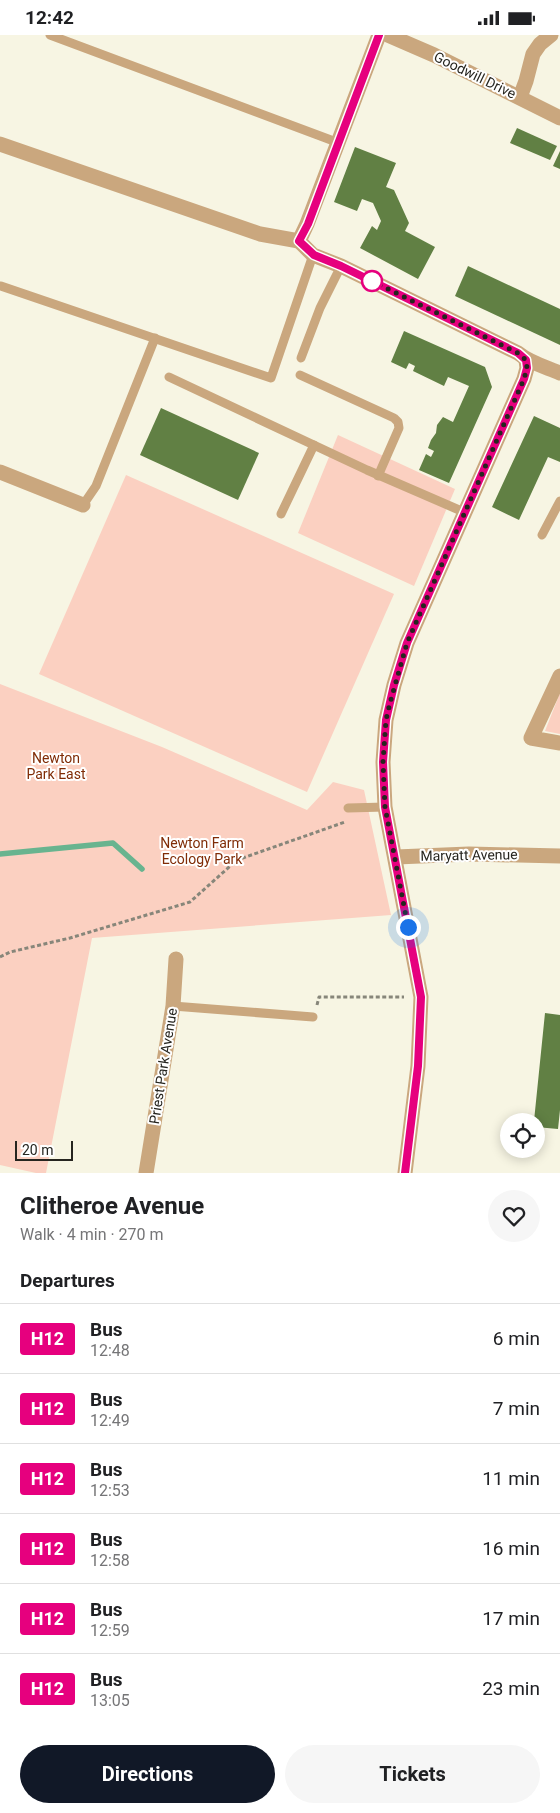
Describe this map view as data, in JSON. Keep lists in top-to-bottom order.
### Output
{
  "streets": {
    "street": ["Goodwill Drive", "Maryatt Avenue", "Priest Park Avenue"]
  },
  "parks": ["Newton Park East", "Newton Farm Ecology Park"],
  "lines": ["bus line H12"],
  "scale_bar": "20 m",
  "page": {
    "status": "12:42",
    "scale": "20 m",
    "heading": [
      ["Clitheroe Avenue", "Walk · 4 min · 270 m"],
      "Departures"
    ],
    "list": [
      {
        "mark": "H12",
        "name": "Bus",
        "note": "12:48",
        "value": "6 min"
      },
      {
        "mark": "H12",
        "name": "Bus",
        "note": "12:49",
        "value": "7 min"
      },
      {
        "mark": "H12",
        "name": "Bus",
        "note": "12:53",
        "value": "11 min"
      },
      {
        "mark": "H12",
        "name": "Bus",
        "note": "12:58",
        "value": "16 min"
      },
      {
        "mark": "H12",
        "name": "Bus",
        "note": "12:59",
        "value": "17 min"
      },
      {
        "mark": "H12",
        "name": "Bus",
        "note": "13:05",
        "value": "23 min"
      }
    ],
    "buttons": ["Directions", "Tickets"]
  }
}
